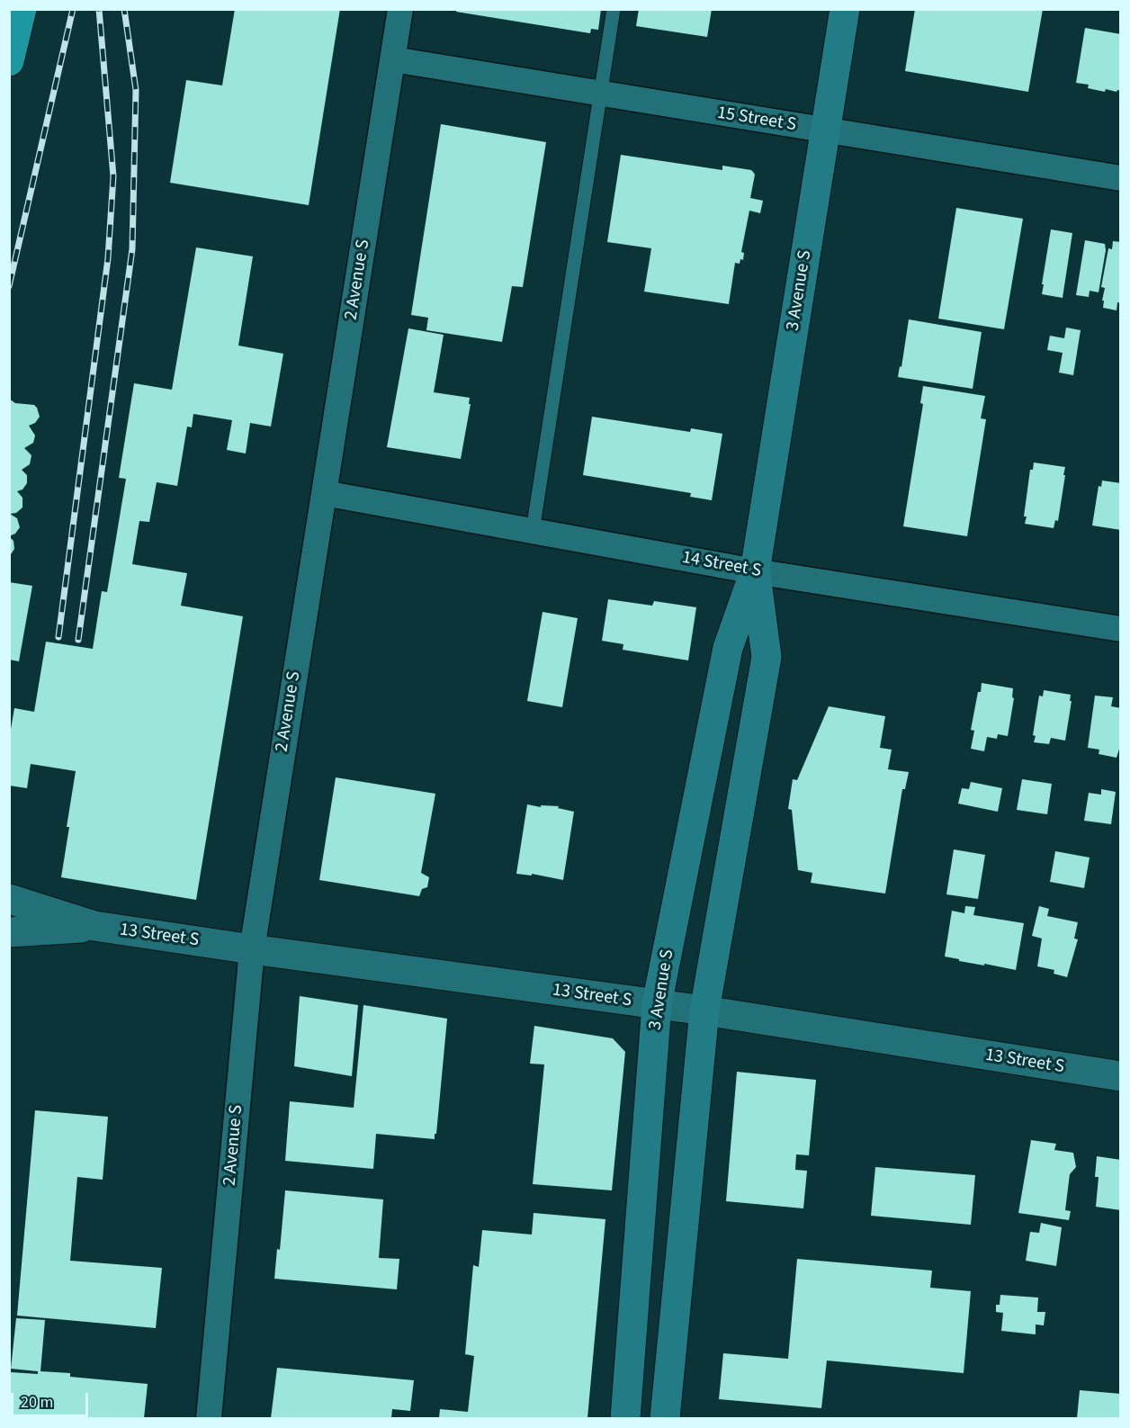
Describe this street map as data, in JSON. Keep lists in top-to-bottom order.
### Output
{
  "streets": {
    "main road": ["3 Avenue S"],
    "street": [
      "15 Street S",
      "2 Avenue S",
      "14 Street S",
      "13 Street S"
    ]
  },
  "crossings": [
    ["15 Street S", "2 Avenue S"],
    ["15 Street S", "3 Avenue S"],
    ["2 Avenue S", "14 Street S"],
    ["2 Avenue S", "13 Street S"],
    ["3 Avenue S", "14 Street S"],
    ["3 Avenue S", "13 Street S"]
  ],
  "scale_bar": "20 m"
}
